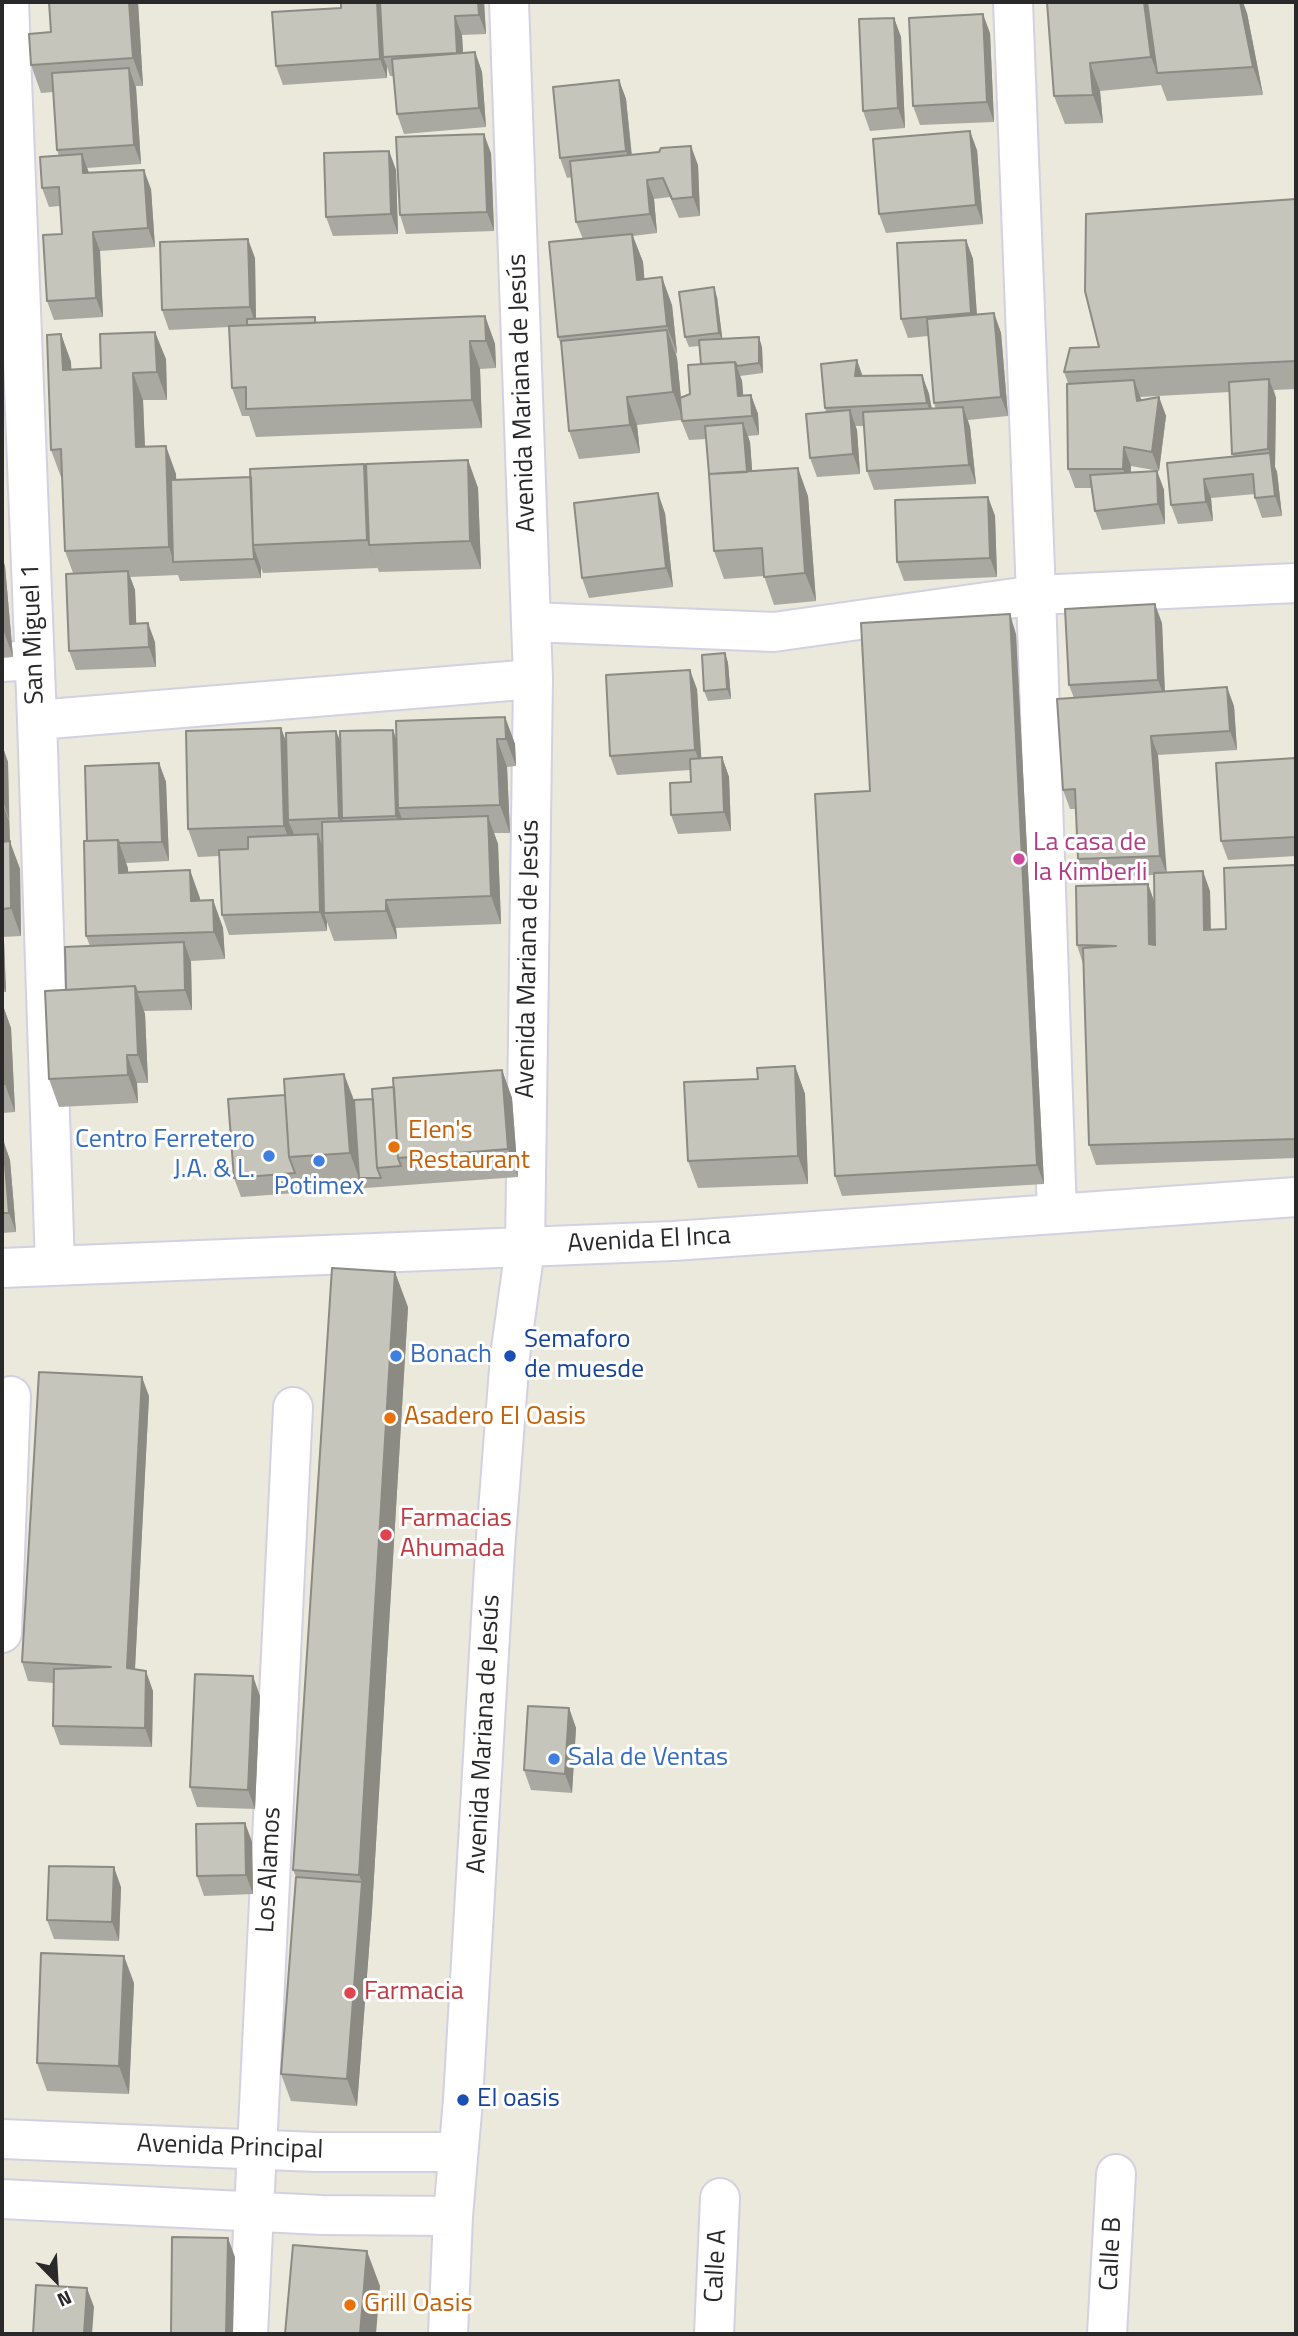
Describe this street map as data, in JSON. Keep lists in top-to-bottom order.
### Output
{
  "streets": {
    "street": [
      "Avenida Mariana de Jesús",
      "San Miguel 1",
      "Avenida El Inca",
      "Los Alamos",
      "Avenida Principal",
      "Calle B",
      "Calle A"
    ]
  },
  "crossings": [
    ["Avenida Mariana de Jesús", "Avenida El Inca"],
    ["Avenida Mariana de Jesús", "Avenida Principal"],
    ["San Miguel 1", "Avenida El Inca"],
    ["Los Alamos", "Avenida Principal"]
  ],
  "places": [
    "La casa de la Kimberli",
    "Elen's Restaurant",
    "Centro Ferretero J.A. & L.",
    "Potimex",
    "Bonach",
    "Semaforo de muesde",
    "Asadero El Oasis",
    "Farmacias Ahumada",
    "Sala de Ventas",
    "Farmacia",
    "El oasis",
    "Grill Oasis"
  ],
  "north": "bottom right"
}
